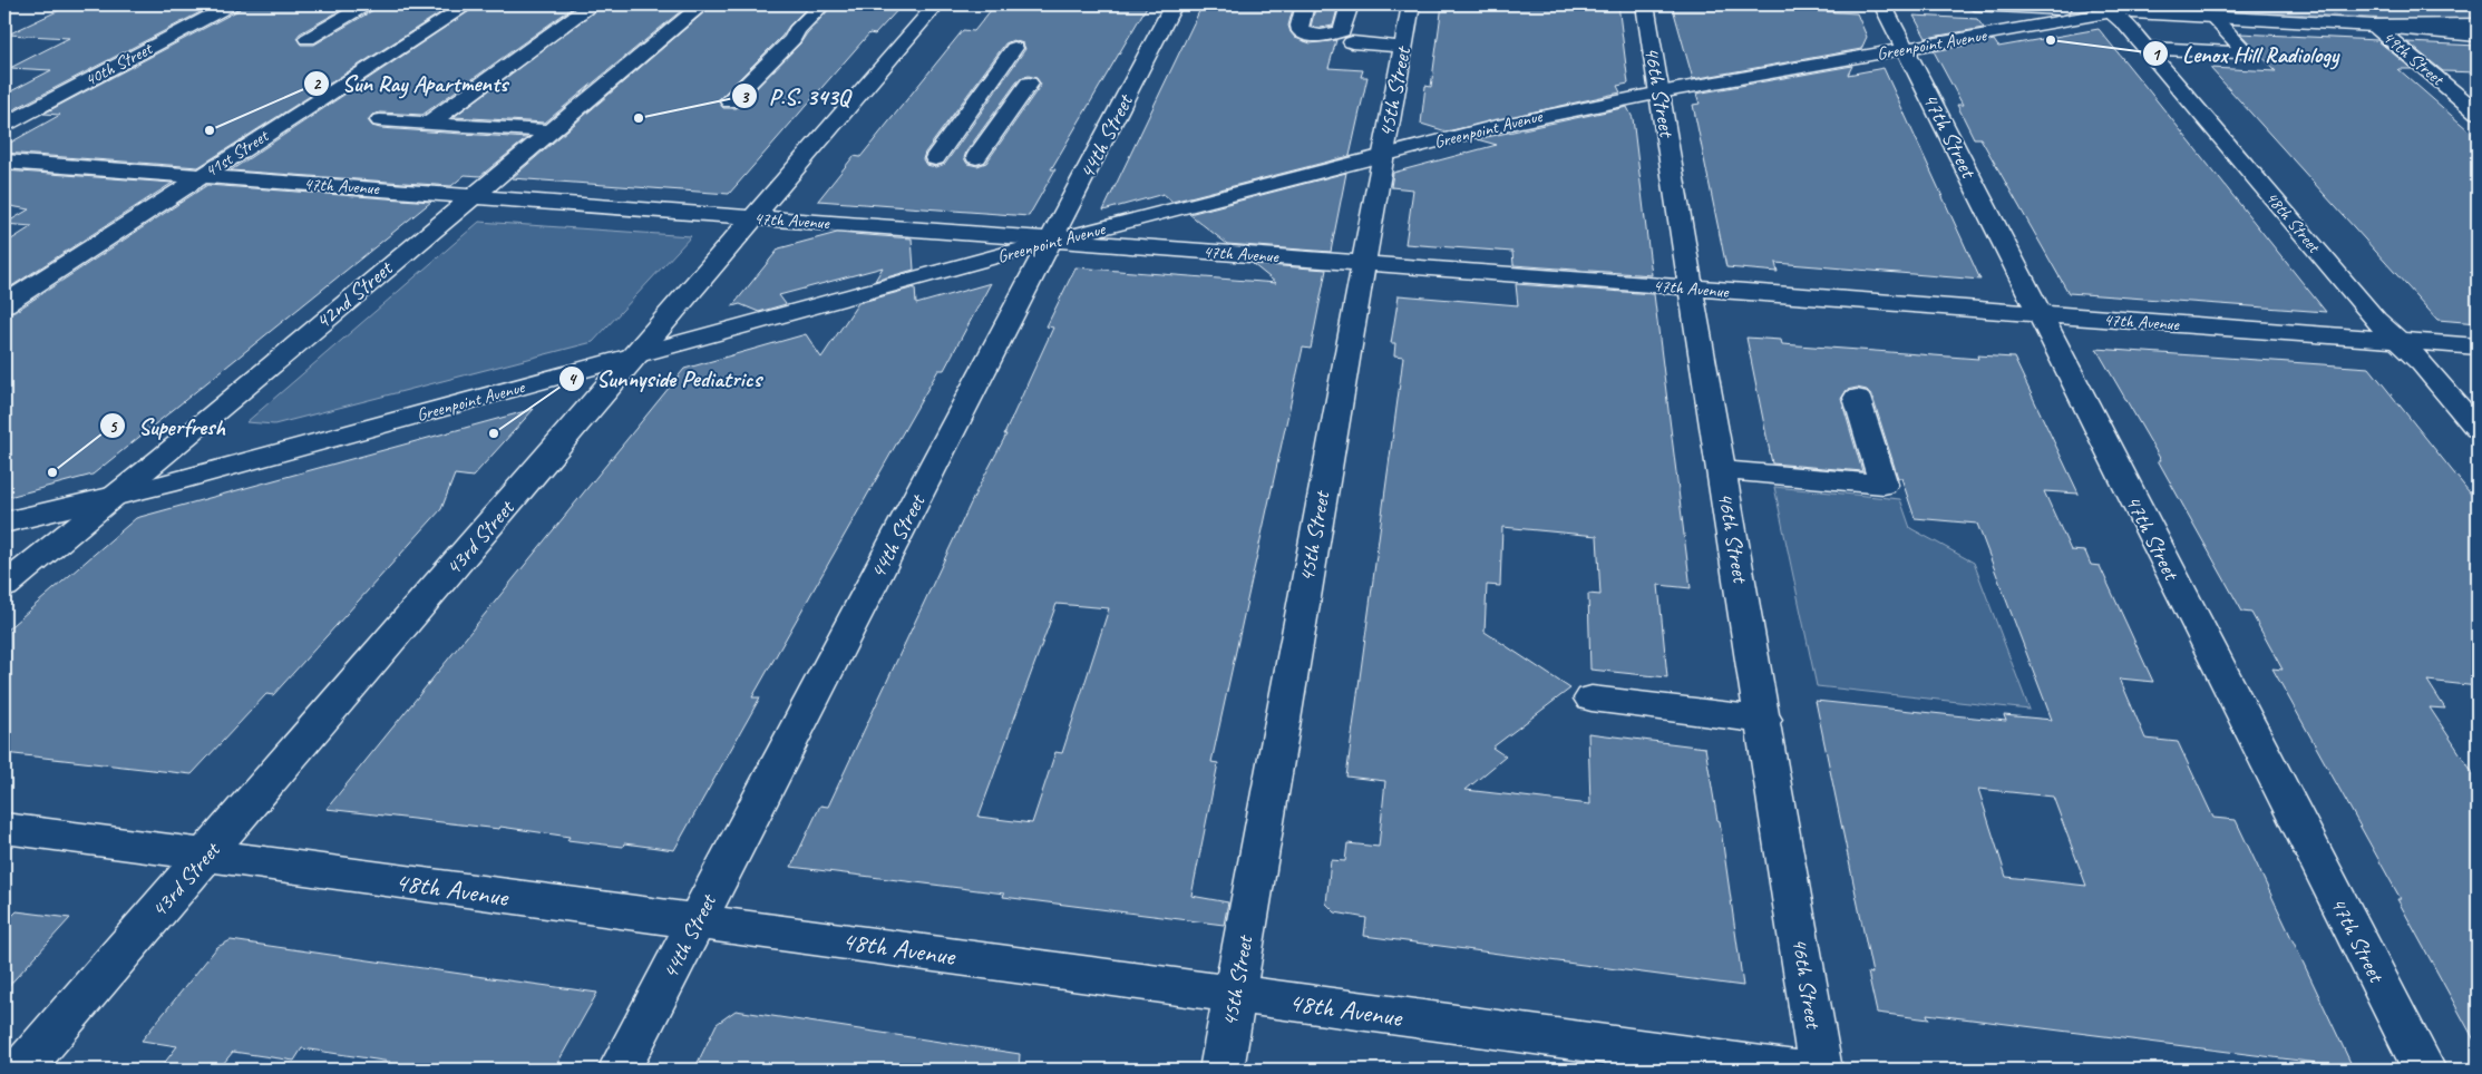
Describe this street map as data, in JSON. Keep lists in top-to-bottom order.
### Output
{
  "streets": {
    "street": [
      "Greenpoint Avenue",
      "49th Street",
      "40th Street",
      "46th Street",
      "45th Street",
      "47th Street",
      "44th Street",
      "41st Street",
      "47th Avenue",
      "48th Street",
      "42nd Street",
      "43rd Street",
      "48th Avenue"
    ]
  },
  "crossings": [
    ["Greenpoint Avenue", "46th Street"],
    ["Greenpoint Avenue", "45th Street"],
    ["Greenpoint Avenue", "47th Street"],
    ["Greenpoint Avenue", "44th Street"],
    ["Greenpoint Avenue", "47th Avenue"],
    ["Greenpoint Avenue", "48th Street"],
    ["Greenpoint Avenue", "42nd Street"],
    ["Greenpoint Avenue", "43rd Street"],
    ["46th Street", "47th Avenue"],
    ["45th Street", "47th Avenue"],
    ["45th Street", "48th Avenue"],
    ["47th Street", "47th Avenue"],
    ["44th Street", "47th Avenue"],
    ["44th Street", "48th Avenue"],
    ["41st Street", "47th Avenue"],
    ["47th Avenue", "48th Street"],
    ["47th Avenue", "42nd Street"],
    ["47th Avenue", "43rd Street"],
    ["43rd Street", "48th Avenue"]
  ],
  "places": [
    "Lenox Hill Radiology",
    "P.S. 343Q",
    "Sun Ray Apartments",
    "Sunnyside Pediatrics",
    "Superfresh"
  ]
}
